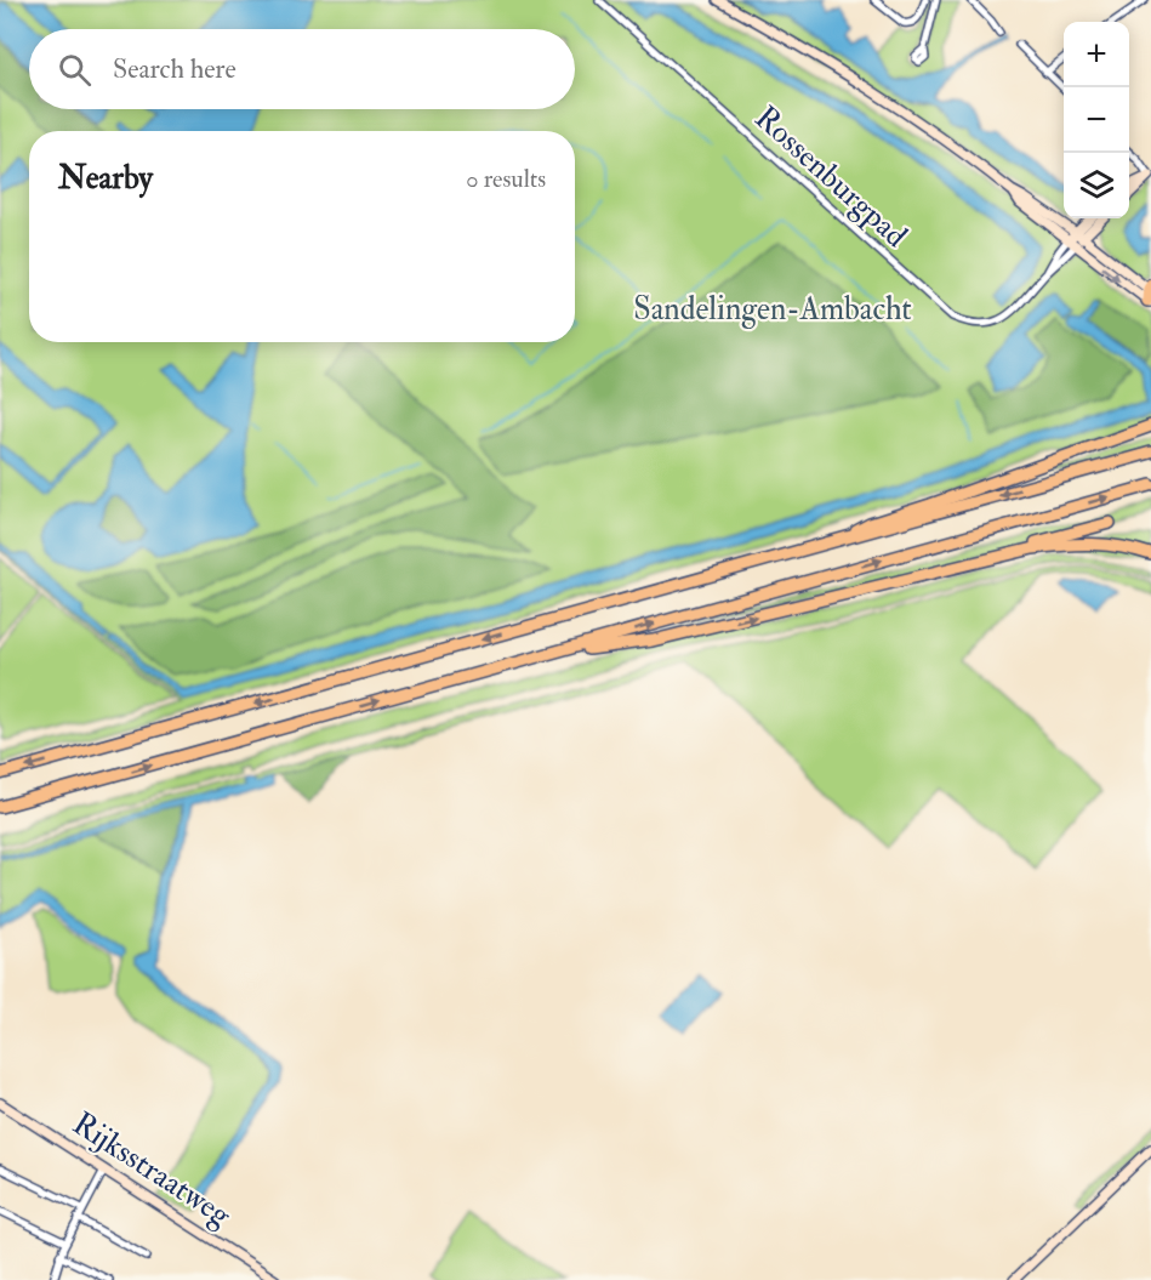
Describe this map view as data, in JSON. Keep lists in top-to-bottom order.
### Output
{
  "streets": {
    "main road": ["Rijksstraatweg"],
    "street": ["Rossenburgpad"]
  },
  "parks": ["Sandelingen-Ambacht"],
  "page": {
    "map_buttons": ["+", "−"],
    "search": "Search here",
    "heading": ["Nearby", "0 results"]
  }
}
